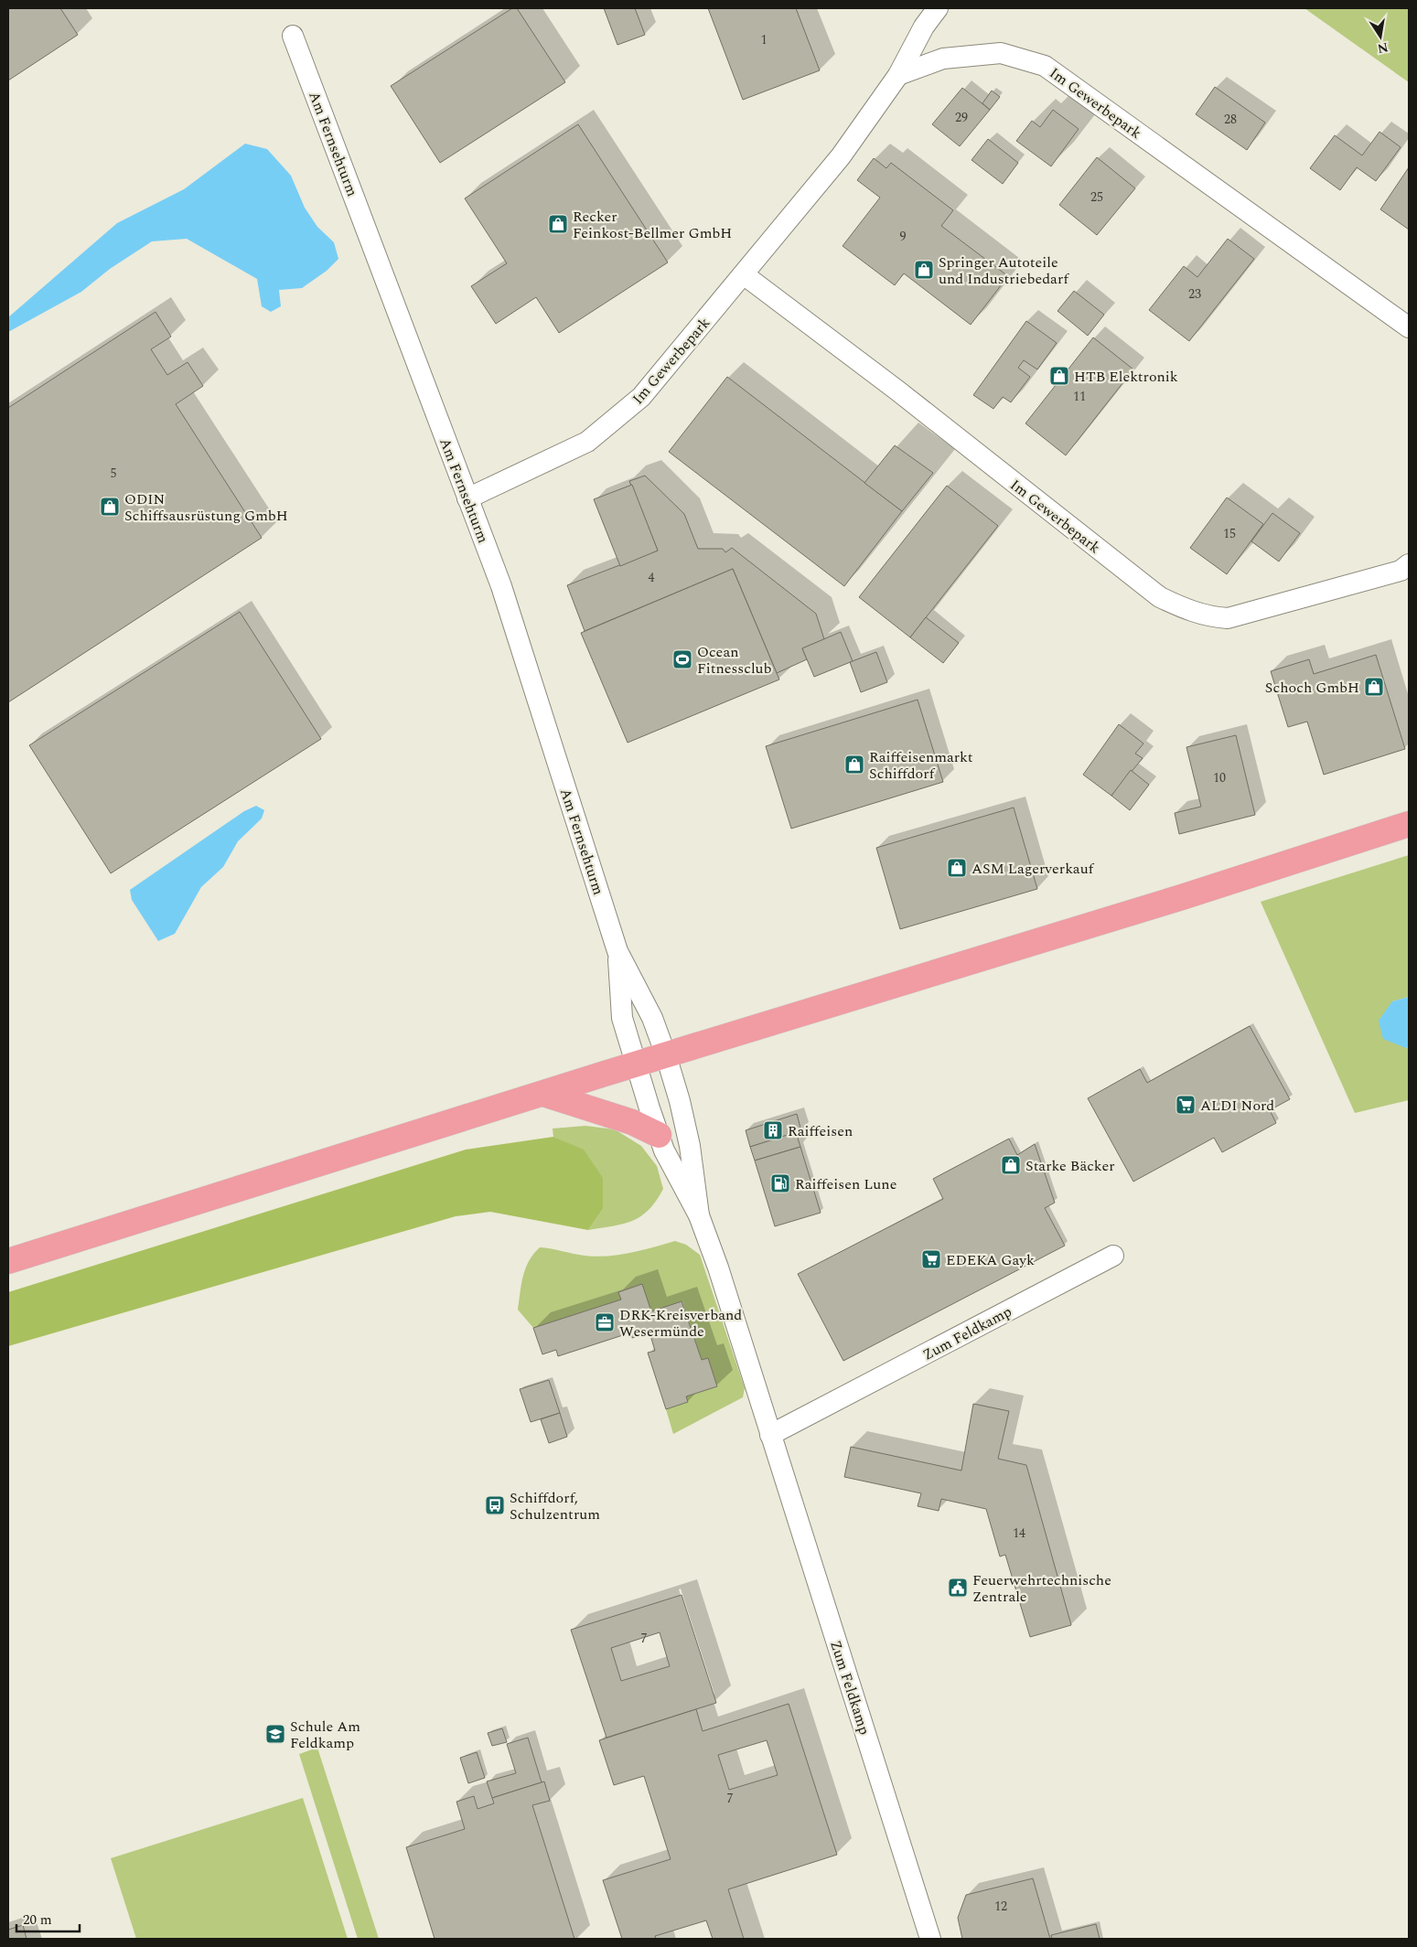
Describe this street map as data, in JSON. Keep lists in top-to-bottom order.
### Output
{
  "streets": {
    "street": ["Im Gewerbepark", "Am Fernsehturm", "Zum Feldkamp"]
  },
  "crossings": [
    ["Im Gewerbepark", "Am Fernsehturm"],
    ["Am Fernsehturm", "Zum Feldkamp"]
  ],
  "places": {
    "shop": [
      "Recker Feinkost-Bellmer GmbH",
      "Springer Autoteile und Industriebedarf",
      "HTB Elektronik",
      "ODIN Schiffsausrüstung GmbH",
      "Schoch GmbH",
      "Raiffeisenmarkt Schiffdorf",
      "ASM Lagerverkauf",
      "Starke Bäcker"
    ],
    "sports": ["Ocean Fitnessclub"],
    "supermarket": ["ALDI Nord", "EDEKA Gayk"],
    "building": ["Raiffeisen"],
    "fuel station": ["Raiffeisen Lune"],
    "office": ["DRK-Kreisverband Wesermünde"],
    "bus stop": ["Schiffdorf, Schulzentrum"],
    "public building": ["Feuerwehrtechnische Zentrale"],
    "school or university": ["Schule Am Feldkamp"]
  },
  "house_numbers": [
    "1",
    "29",
    "28",
    "25",
    "9",
    "23",
    "11",
    "5",
    "15",
    "4",
    "10",
    "14",
    "7",
    "7",
    "12"
  ],
  "scale_bar": "20 m",
  "north": "bottom"
}
